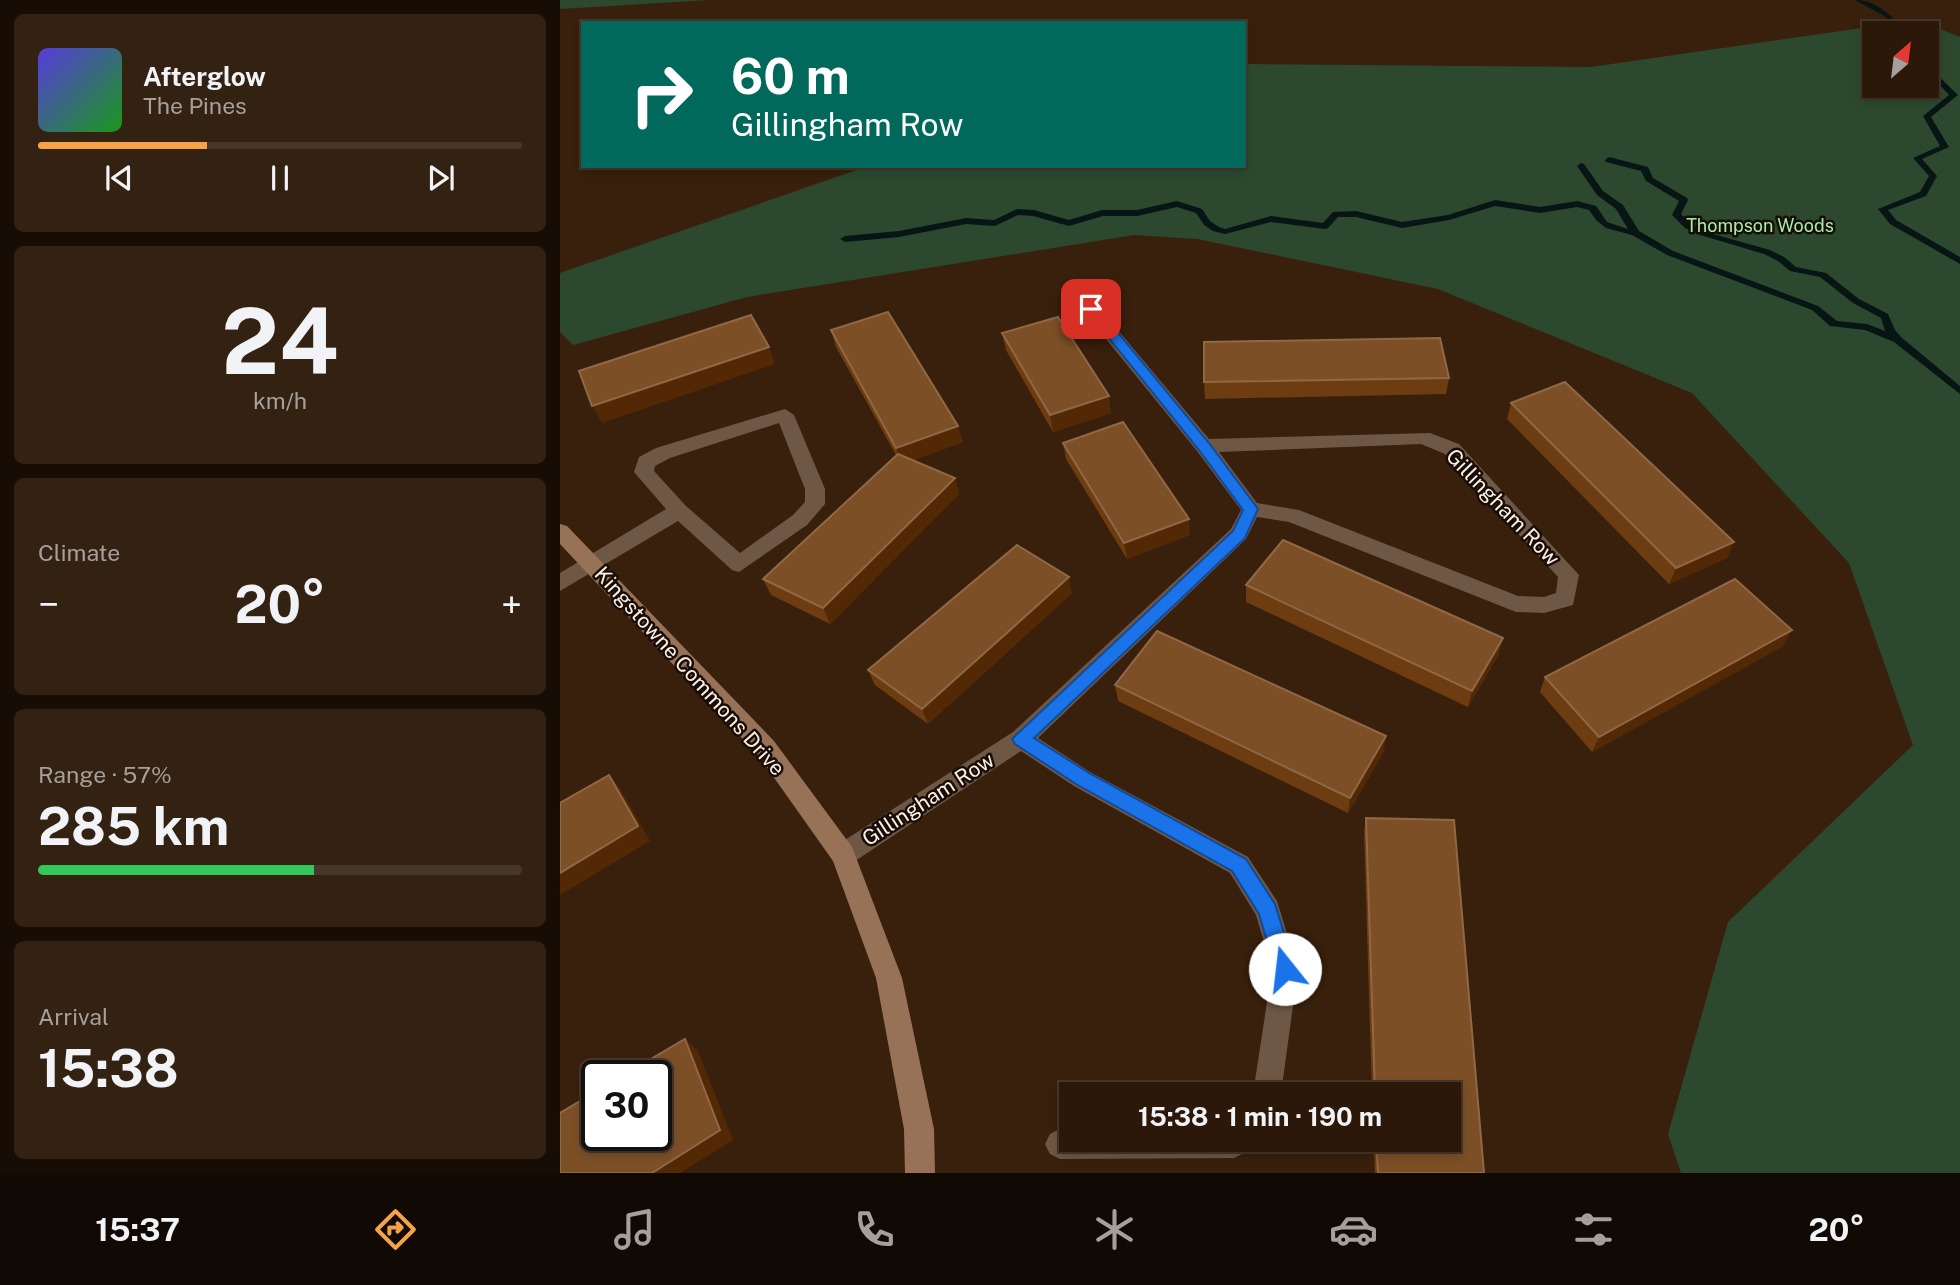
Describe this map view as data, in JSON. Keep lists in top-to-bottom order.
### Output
{
  "streets": {
    "street": ["Gillingham Row", "Kingstowne Commons Drive"]
  },
  "crossings": [
    ["Gillingham Row", "Kingstowne Commons Drive"]
  ],
  "parks": ["Thompson Woods"],
  "north": "top right",
  "page": {
    "turn": ["60 m", "Gillingham Row"],
    "song": ["Afterglow", "The Pines"],
    "tile": [
      ["24", "km/h"],
      "Climate",
      ["Range · 57%", "285 km"],
      ["Arrival", "15:38"]
    ],
    "heat": ["−", "20°", "+"],
    "limit": "30",
    "trip": "15:38 · 1 min · 190 m",
    "tabs": ["15:37", "20°"]
  }
}
